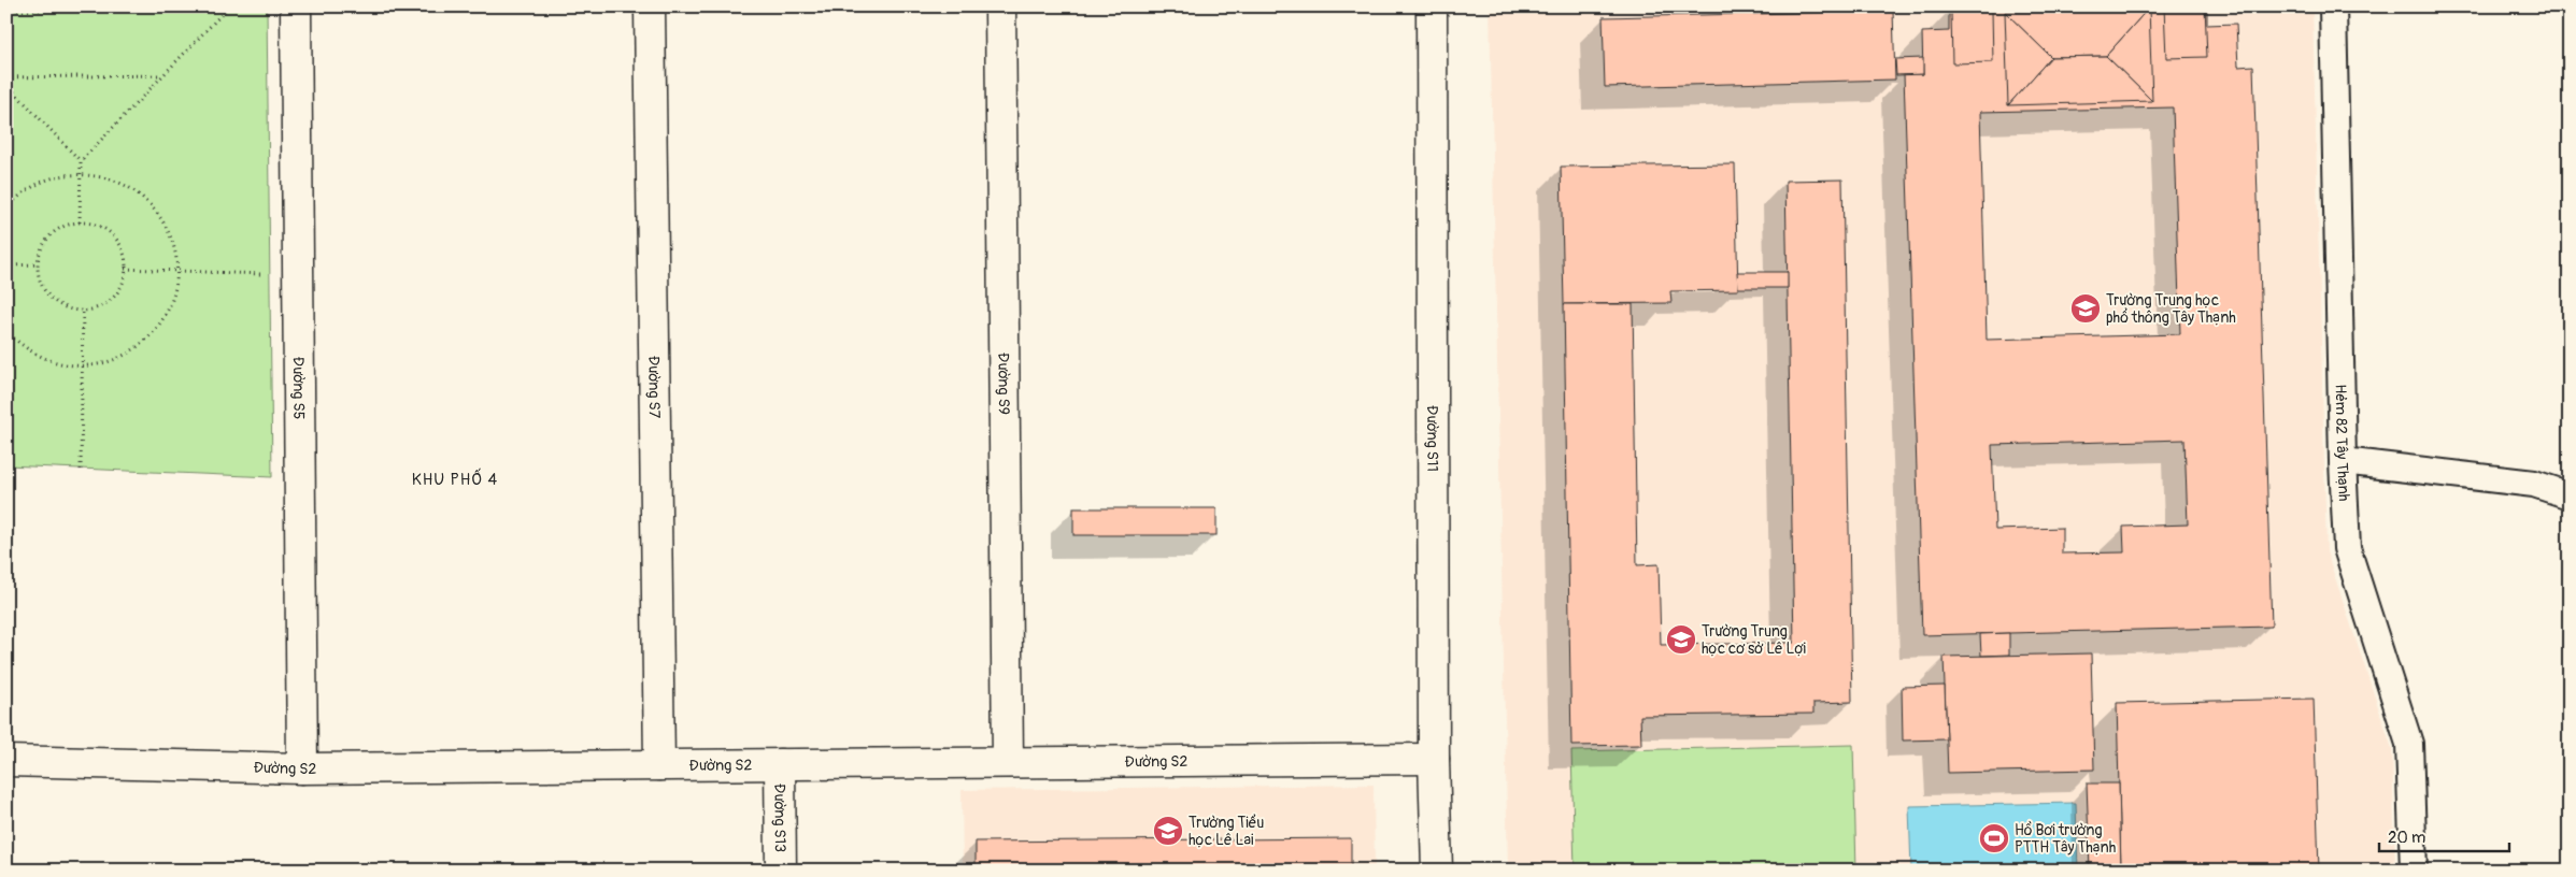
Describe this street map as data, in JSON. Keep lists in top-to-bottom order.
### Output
{
  "streets": {
    "street": [
      "Đường S9",
      "Đường S7",
      "Đường S5",
      "Đường S11",
      "Đường S2",
      "Đường S13"
    ],
    "lane": ["Hẻm 82 Tây Thạnh"]
  },
  "crossings": [
    ["Đường S9", "Đường S2"],
    ["Đường S7", "Đường S2"],
    ["Đường S5", "Đường S2"],
    ["Đường S11", "Đường S2"],
    ["Đường S2", "Đường S13"]
  ],
  "districts": ["KHU PHỐ 4"],
  "places": {
    "school or university": ["Trường Trung học phổ thông Tây Thạnh", "Trường Trung học cơ sở Lê Lợi", "Trường Tiểu học Lê Lai"],
    "sports": ["Hồ Bơi trường PTTH Tây Thạnh"]
  },
  "scale_bar": "20 m"
}
